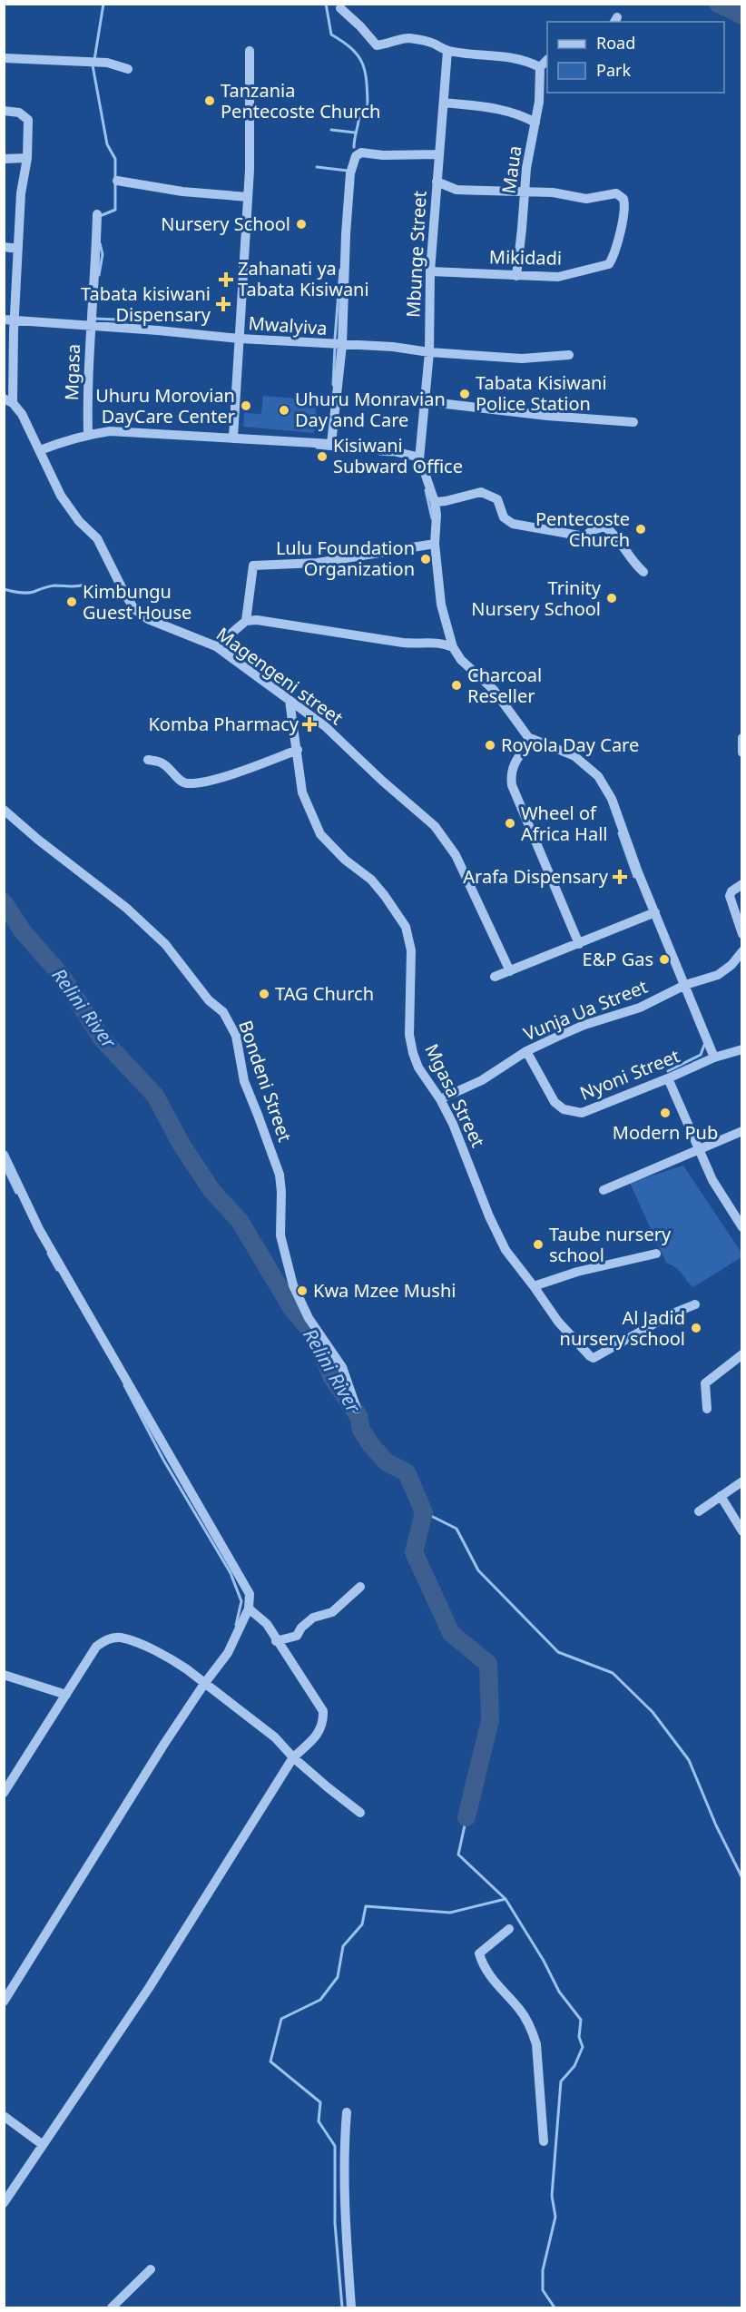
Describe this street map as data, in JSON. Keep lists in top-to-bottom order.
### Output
{
  "streets": {
    "street": [
      "Maua",
      "Mbunge Street",
      "Mikidadi",
      "Mwalyiva",
      "Mgasa",
      "Magengeni street",
      "Vunja Ua Street",
      "Nyoni Street",
      "Bondeni Street",
      "Mgasa Street"
    ]
  },
  "crossings": [
    ["Maua", "Mikidadi"],
    ["Mbunge Street", "Mikidadi"],
    ["Mbunge Street", "Mwalyiva"],
    ["Mwalyiva", "Mgasa"],
    ["Magengeni street", "Mgasa Street"],
    ["Vunja Ua Street", "Nyoni Street"],
    ["Vunja Ua Street", "Mgasa Street"]
  ],
  "water": ["Relini River"],
  "places": {
    "other": [
      "Tanzania Pentecoste Church",
      "Nursery School",
      "Tabata Kisiwani Police Station",
      "Uhuru Morovian DayCare Center",
      "Uhuru Monravian Day and Care",
      "Kisiwani Subward Office",
      "Pentecoste Church",
      "Lulu Foundation Organization",
      "Trinity Nursery School",
      "Kimbungu Guest House",
      "Charcoal Reseller",
      "Royola Day Care",
      "Wheel of Africa Hall",
      "E&P Gas",
      "TAG Church",
      "Modern Pub",
      "Taube nursery school",
      "Kwa Mzee Mushi",
      "Al Jadid nursery school"
    ],
    "health": [
      "Zahanati ya Tabata Kisiwani",
      "Tabata kisiwani Dispensary",
      "Komba Pharmacy",
      "Arafa Dispensary"
    ]
  },
  "legend": ["Road", "Park"]
}
